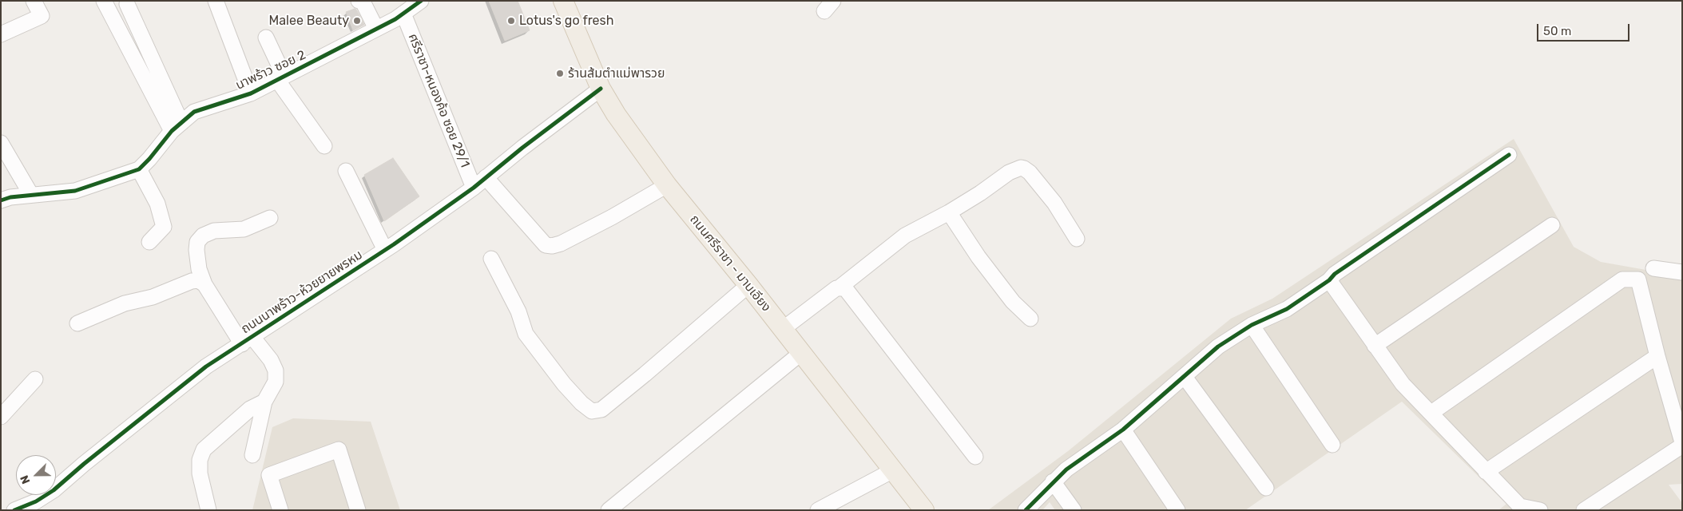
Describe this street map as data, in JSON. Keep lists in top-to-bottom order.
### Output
{
  "streets": {
    "main road": ["ถนนศรีราชา - มาบเอียง"],
    "street": ["นาพร้าว ซอย 2", "ศรีราชา-หนองค้อ ซอย 29/1", "ถนนนาพร้าว-ห้วยยายพรหม"]
  },
  "crossings": [
    ["นาพร้าว ซอย 2", "ศรีราชา-หนองค้อ ซอย 29/1"],
    ["ศรีราชา-หนองค้อ ซอย 29/1", "ถนนนาพร้าว-ห้วยยายพรหม"],
    ["ถนนศรีราชา - มาบเอียง", "ถนนนาพร้าว-ห้วยยายพรหม"]
  ],
  "places": ["Malee Beauty", "Lotus's go fresh", "ร้านส้มตำแม่พารวย"],
  "scale_bar": "50 m",
  "north": "bottom left"
}
